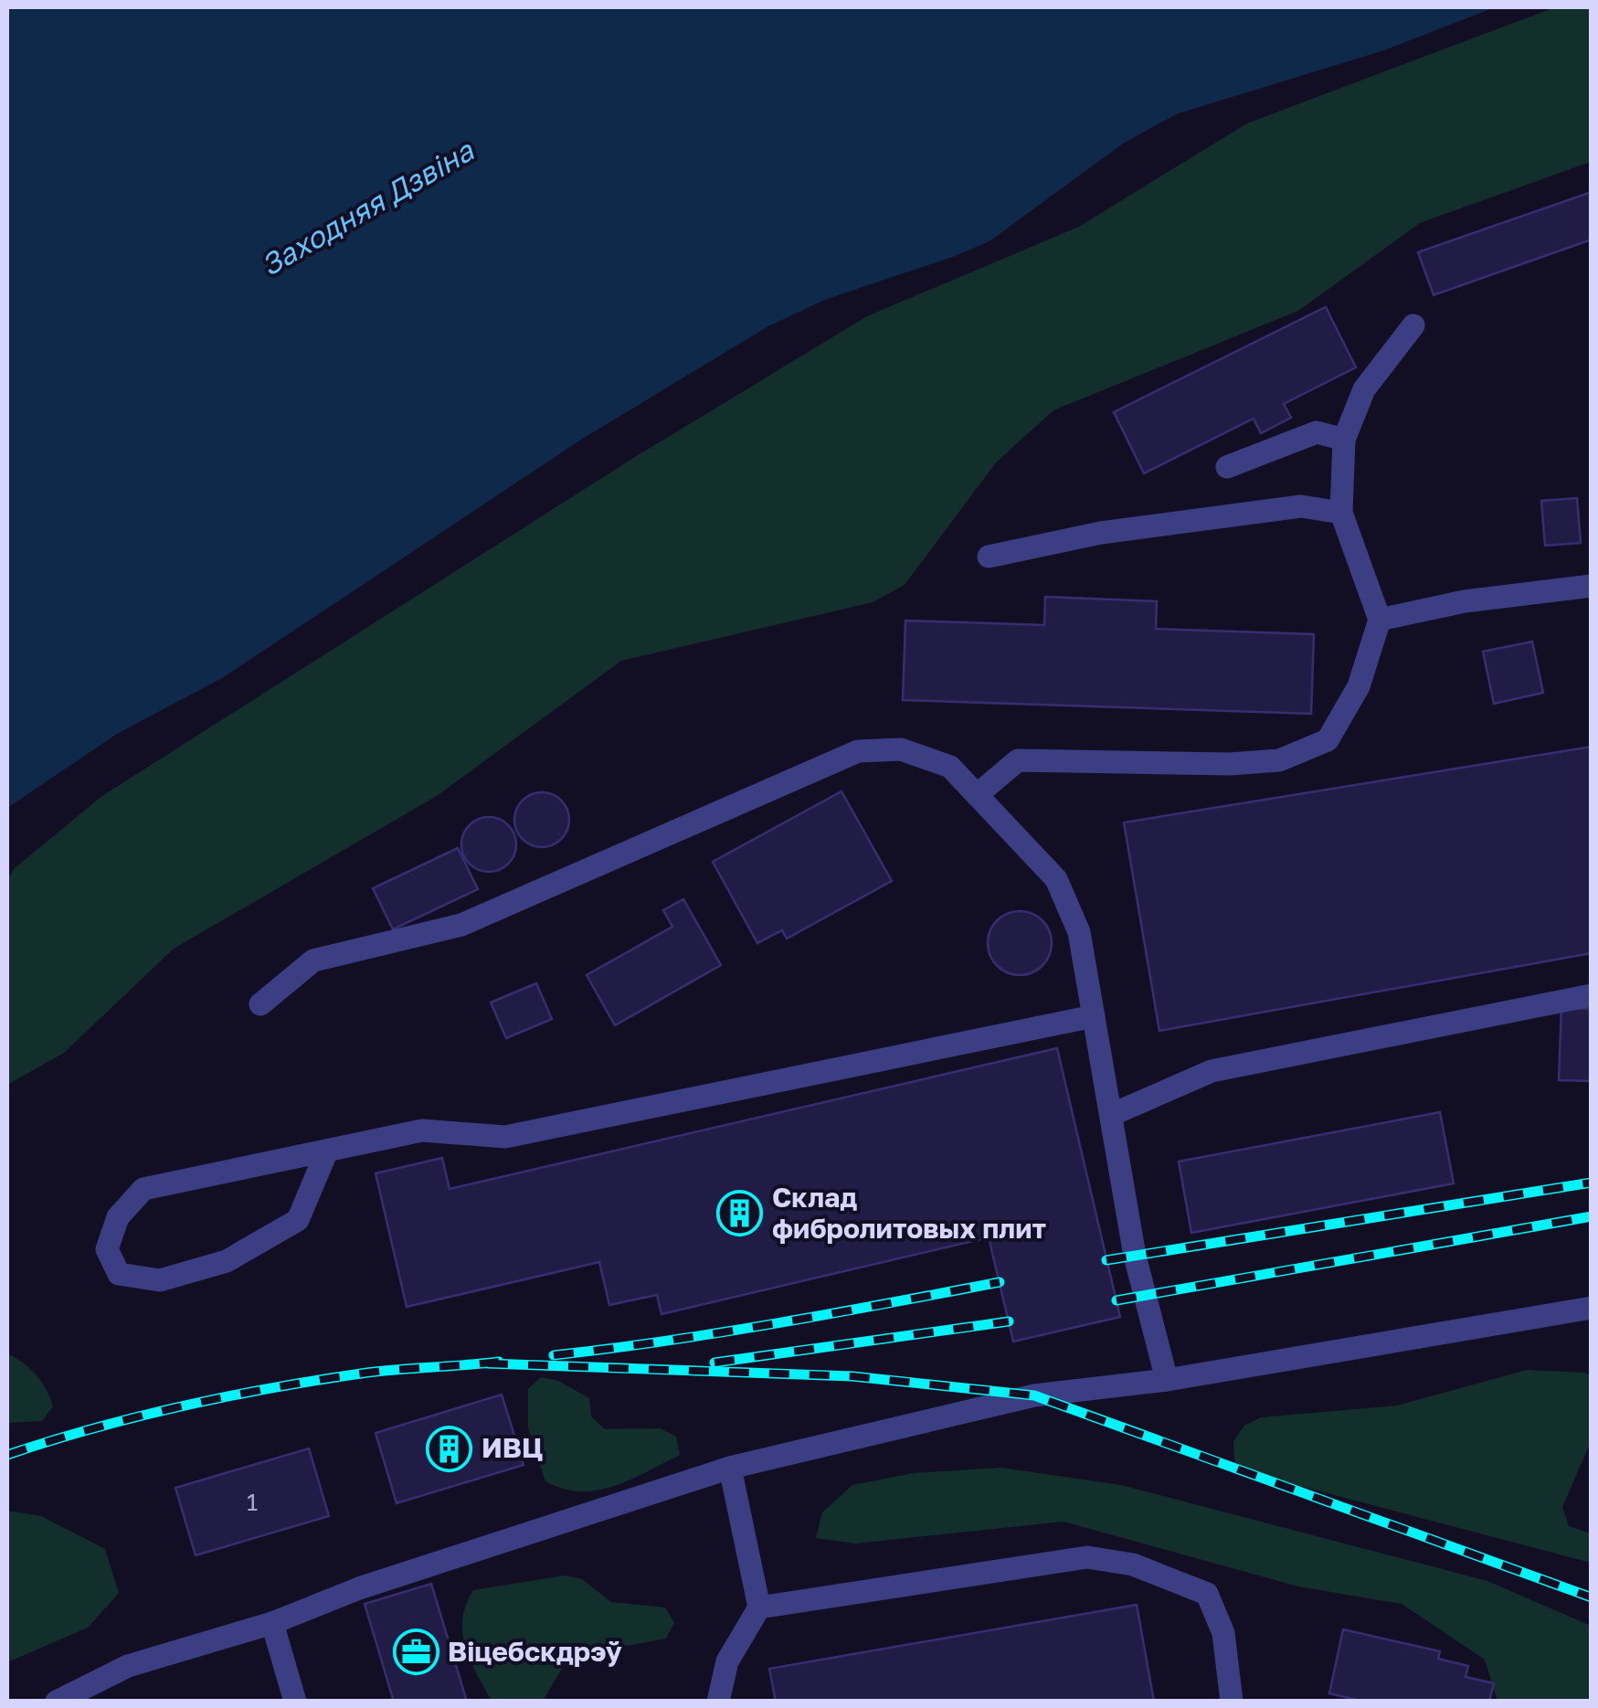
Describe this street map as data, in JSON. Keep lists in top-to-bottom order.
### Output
{
  "water": ["Заходняя Дзвіна"],
  "places": {
    "building": ["Склад фибролитовых плит", "ИВЦ"],
    "office": ["Віцебскдрэў"]
  },
  "house_numbers": ["1"]
}
